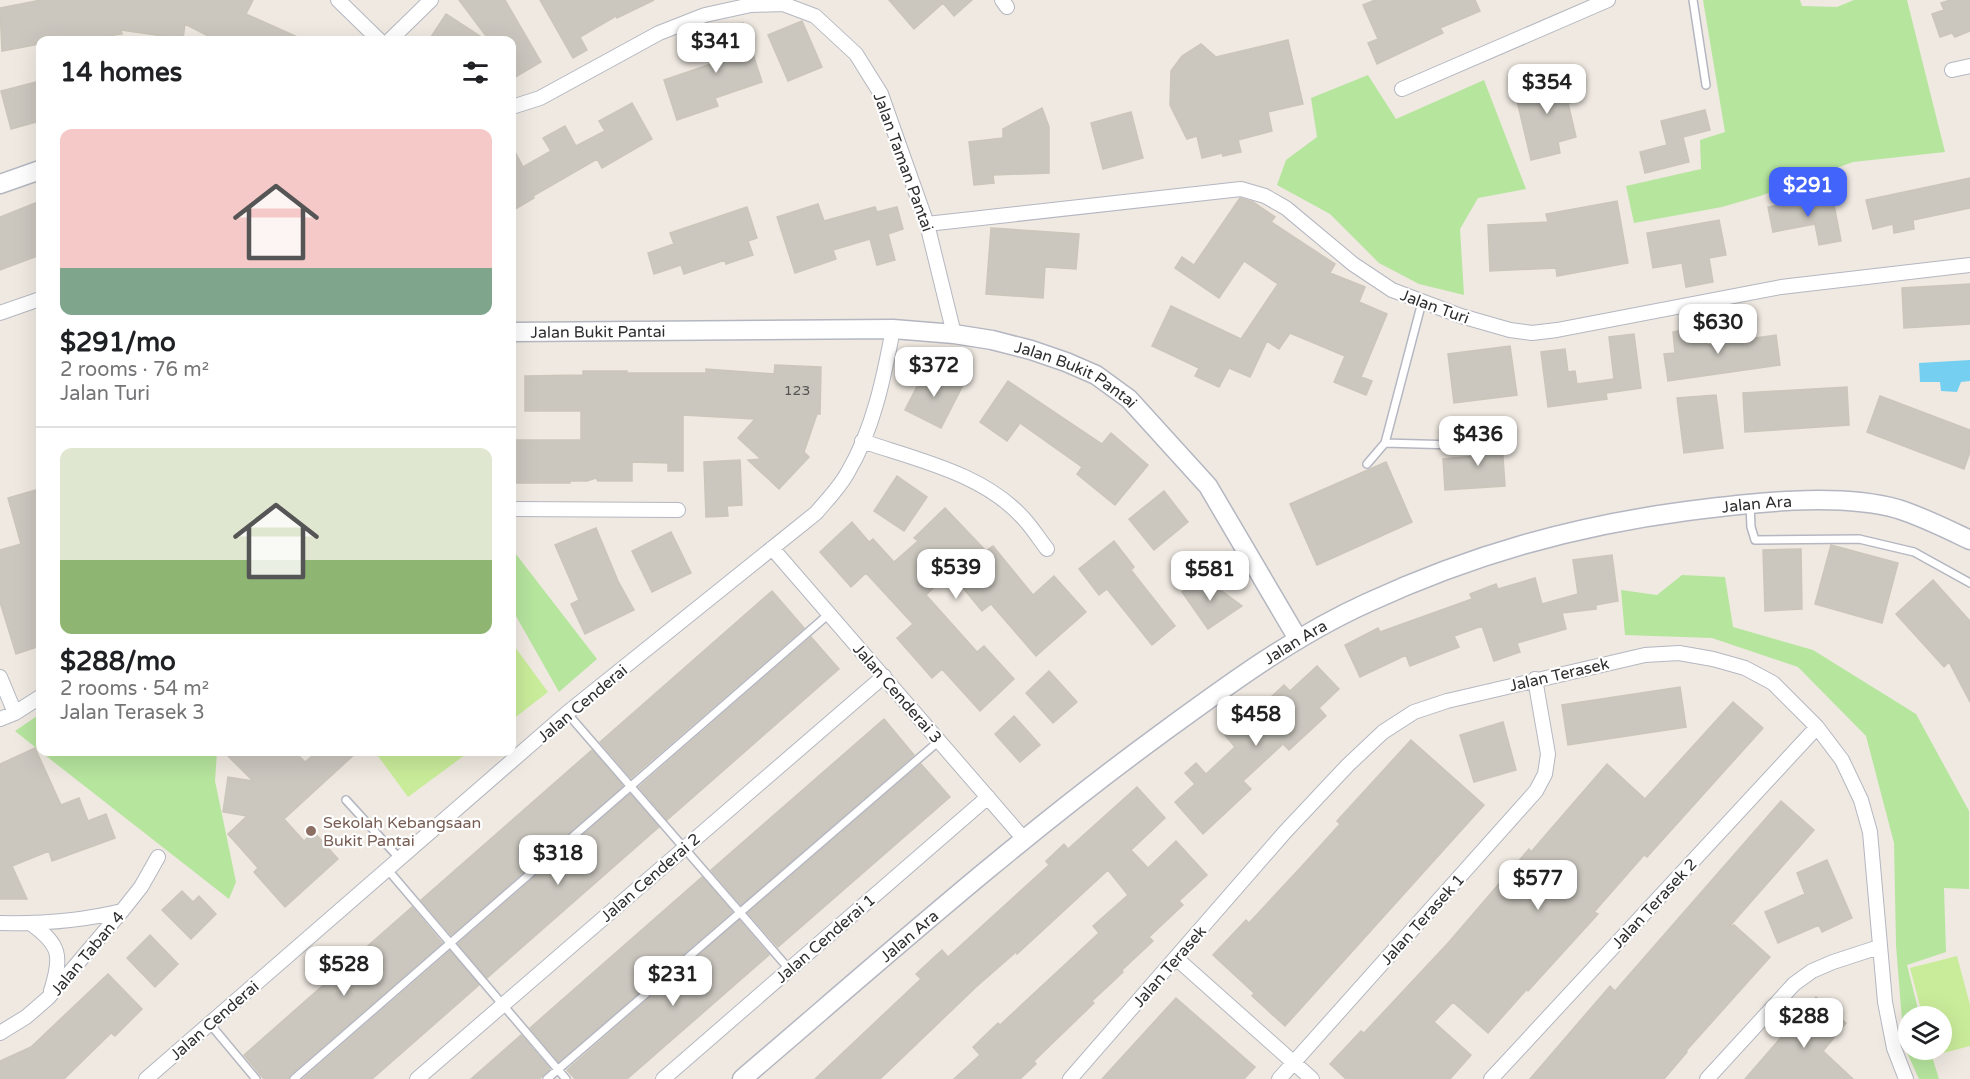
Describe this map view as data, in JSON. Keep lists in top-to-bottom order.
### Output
{
  "streets": {
    "street": [
      "Jalan Taman Pantai",
      "Jalan Turi",
      "Jalan Bukit Pantai",
      "Jalan Ara",
      "Jalan Terasek",
      "Jalan Cenderai 3",
      "Jalan Cenderai",
      "Jalan Cenderai 2",
      "Jalan Terasek 2",
      "Jalan Terasek 1",
      "Jalan Cenderai 1",
      "Jalan Taban 4"
    ]
  },
  "crossings": [
    ["Jalan Taman Pantai", "Jalan Turi"],
    ["Jalan Taman Pantai", "Jalan Bukit Pantai"],
    ["Jalan Bukit Pantai", "Jalan Ara"],
    ["Jalan Bukit Pantai", "Jalan Cenderai"],
    ["Jalan Ara", "Jalan Cenderai 3"],
    ["Jalan Terasek", "Jalan Terasek 2"],
    ["Jalan Terasek", "Jalan Terasek 1"],
    ["Jalan Cenderai 3", "Jalan Cenderai"],
    ["Jalan Cenderai 3", "Jalan Cenderai 2"],
    ["Jalan Cenderai 3", "Jalan Cenderai 1"]
  ],
  "places": ["Sekolah Kebangsaan Bukit Pantai"],
  "house_numbers": ["123"],
  "page": {
    "price": [
      "$341",
      "$354",
      "$291",
      "$630",
      "$372",
      "$436",
      "$539",
      "$581",
      "$458",
      "$318",
      "$577",
      "$528",
      "$231",
      "$288"
    ],
    "heading": "14 homes",
    "list": [
      {
        "name": "$291/mo",
        "note": "2 rooms · 76 m² · Jalan Turi"
      },
      {
        "name": "$288/mo",
        "note": "2 rooms · 54 m² · Jalan Terasek 3"
      }
    ]
  }
}
